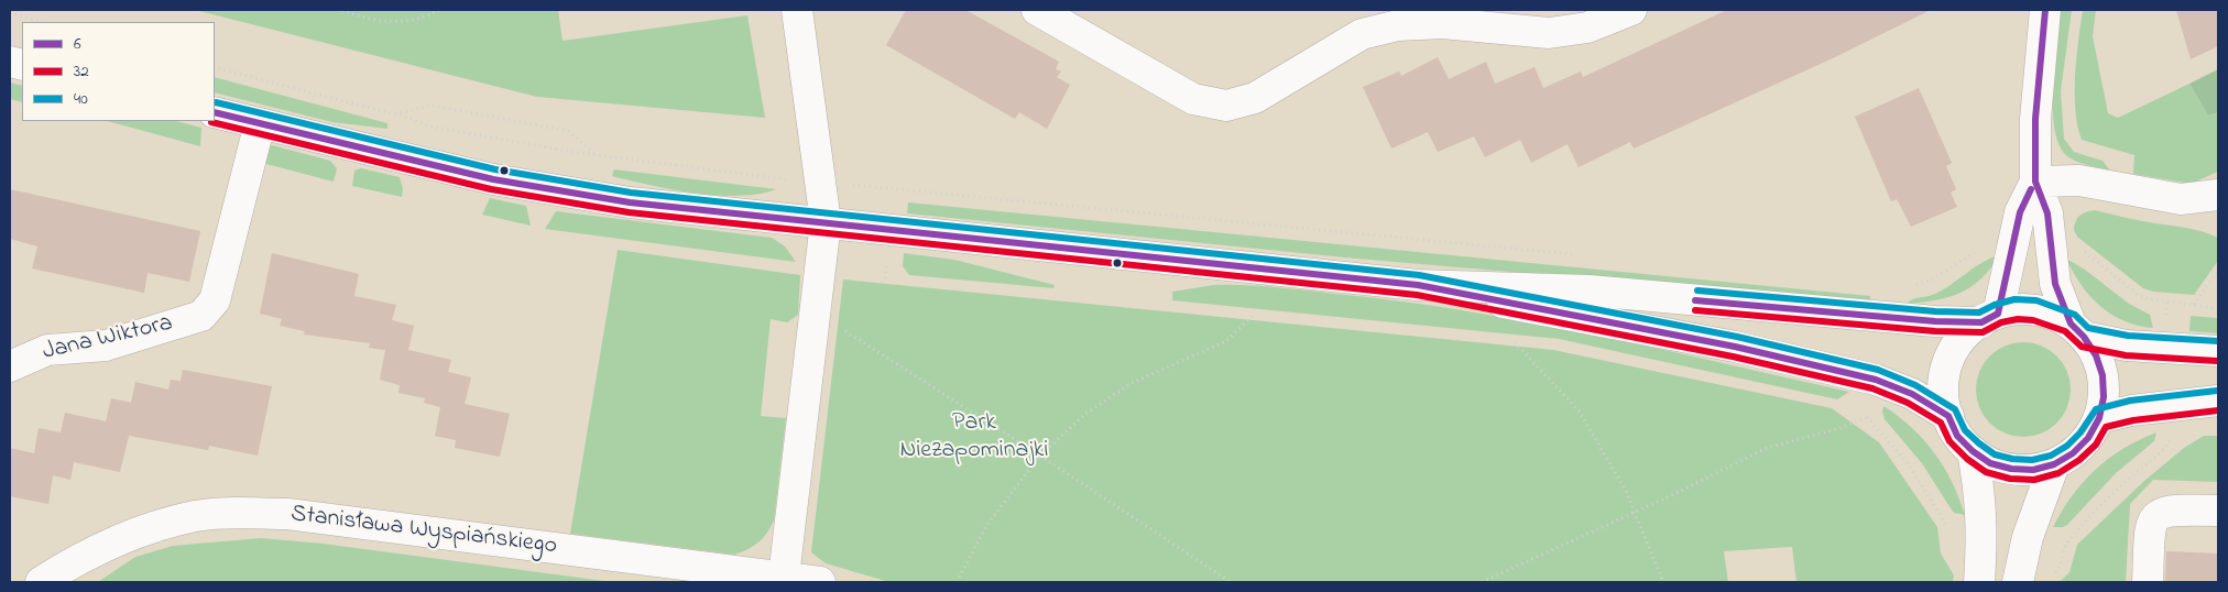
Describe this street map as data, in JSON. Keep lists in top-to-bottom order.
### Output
{
  "streets": {
    "street": ["Jana Wiktora", "Stanisława Wyspiańskiego"]
  },
  "parks": ["Park Niezapominajki"],
  "lines": ["transit line 6", "transit line 40", "transit line 32"],
  "legend": ["6", "32", "40"]
}
